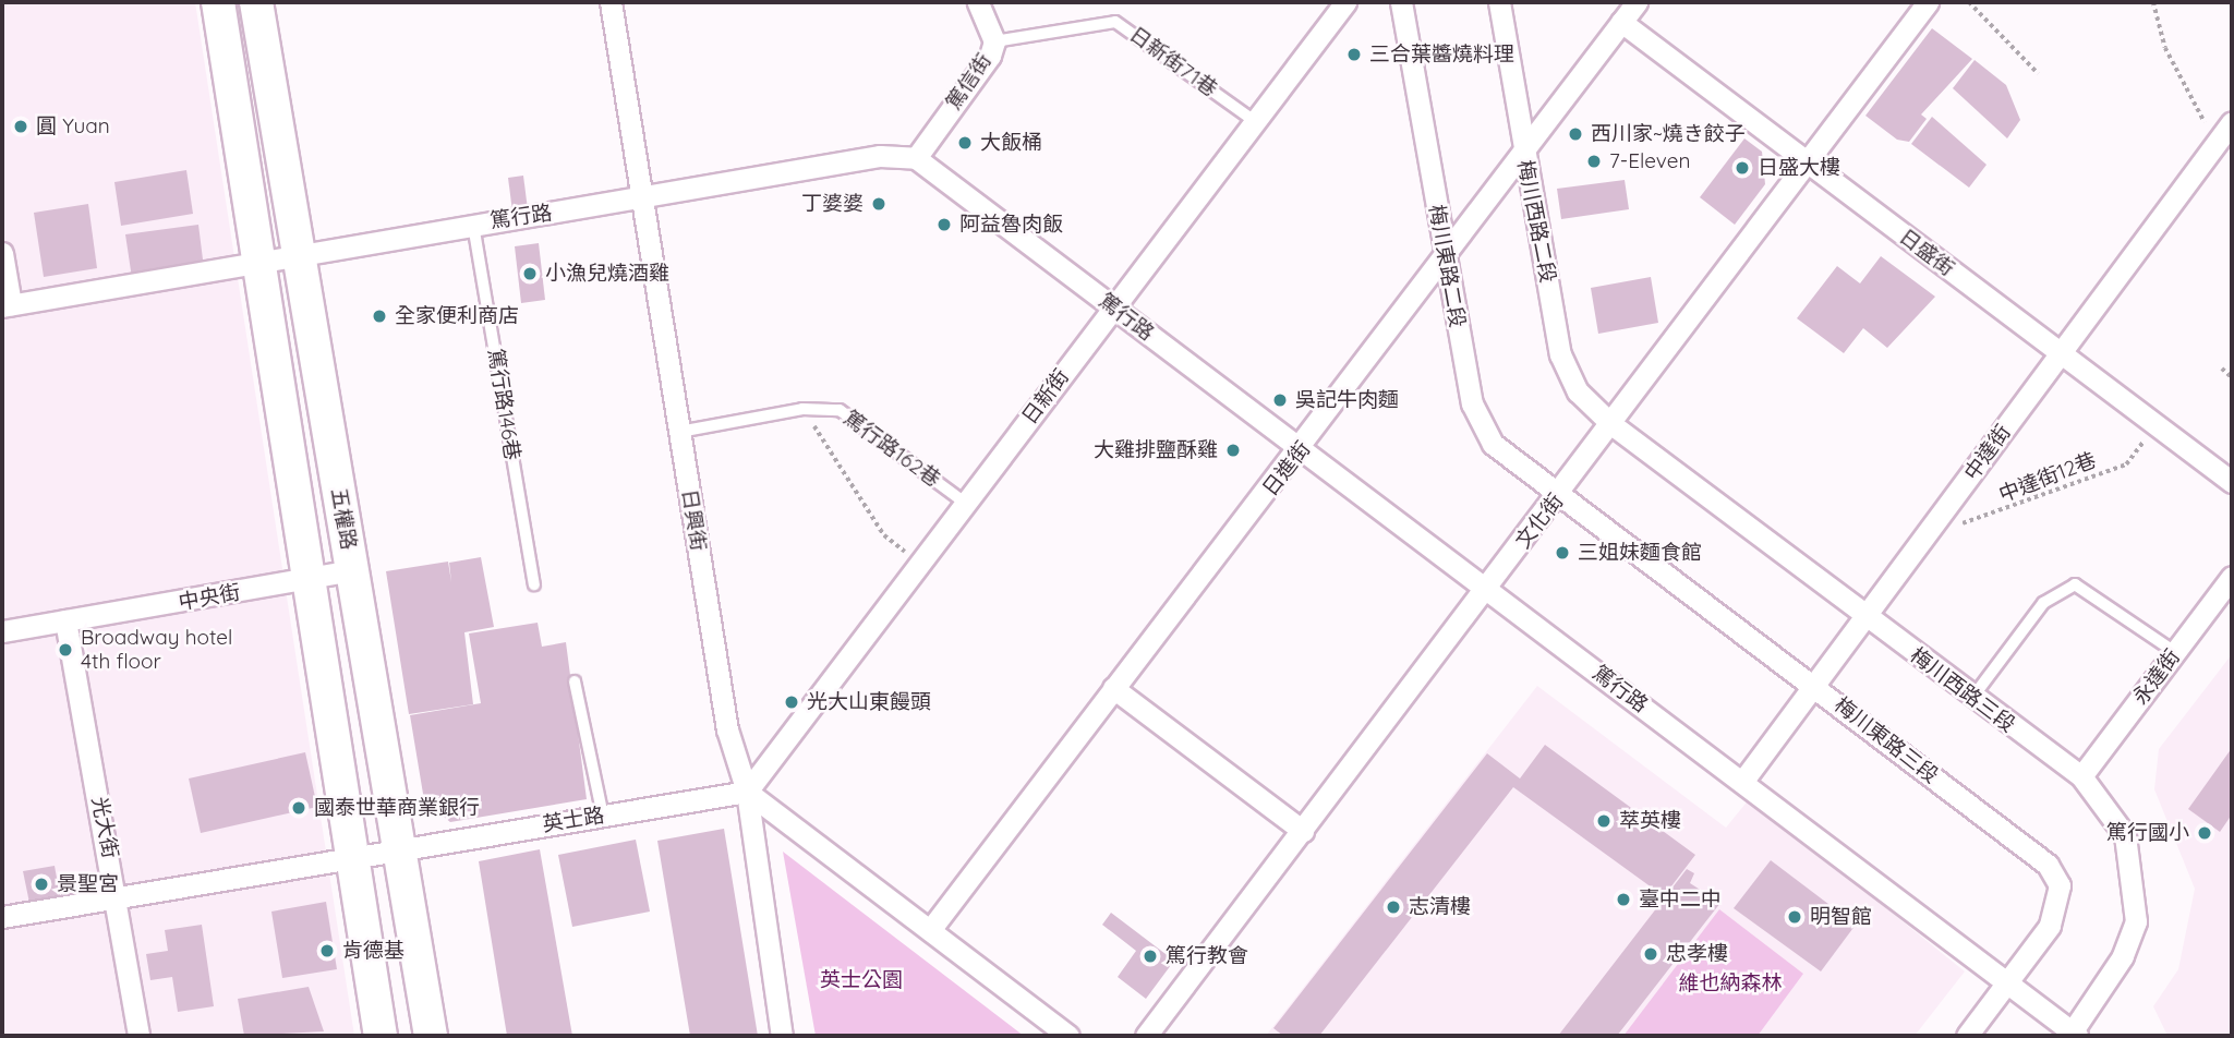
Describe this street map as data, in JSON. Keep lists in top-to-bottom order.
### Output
{
  "streets": {
    "main road": ["五權路"],
    "street": [
      "篤信街",
      "篤行路",
      "梅川西路二段",
      "日盛街",
      "梅川東路二段",
      "日新街",
      "中達街",
      "日進街",
      "日興街",
      "文化街",
      "中央街",
      "永達街",
      "梅川西路三段",
      "梅川東路三段",
      "英士路",
      "光大街"
    ],
    "lane": ["日新街71巷", "篤行路146巷", "篤行路162巷"],
    "path": ["中達街12巷"]
  },
  "crossings": [
    ["日新街71巷", "篤信街"],
    ["日新街71巷", "日新街"],
    ["篤信街", "篤行路"],
    ["篤行路", "日新街"],
    ["篤行路", "篤行路146巷"],
    ["篤行路", "中達街"],
    ["篤行路", "日進街"],
    ["篤行路", "五權路"],
    ["篤行路", "日興街"],
    ["篤行路", "文化街"],
    ["篤行路", "梅川西路三段"],
    ["篤行路", "梅川東路三段"],
    ["梅川西路二段", "日進街"],
    ["梅川西路二段", "文化街"],
    ["梅川西路二段", "梅川西路三段"],
    ["日盛街", "中達街"],
    ["日盛街", "日進街"],
    ["日盛街", "中達街12巷"],
    ["日盛街", "文化街"],
    ["梅川東路二段", "日進街"],
    ["梅川東路二段", "文化街"],
    ["梅川東路二段", "梅川東路三段"],
    ["日新街", "篤行路162巷"],
    ["日新街", "日興街"],
    ["日新街", "英士路"],
    ["篤行路162巷", "日興街"],
    ["中達街", "中達街12巷"],
    ["中達街", "梅川西路三段"],
    ["中達街", "梅川東路三段"],
    ["五權路", "中央街"],
    ["五權路", "英士路"],
    ["日興街", "英士路"],
    ["文化街", "梅川西路三段"],
    ["文化街", "梅川東路三段"],
    ["中央街", "光大街"],
    ["永達街", "梅川西路三段"],
    ["英士路", "光大街"]
  ],
  "parks": ["英士公園", "維也納森林"],
  "places": [
    "三合葉醬燒料理",
    "圓 Yuan",
    "西川家~燒き餃子",
    "大飯桶",
    "7-Eleven",
    "日盛大樓",
    "丁婆婆",
    "阿益魯肉飯",
    "小漁兒燒酒雞",
    "全家便利商店",
    "吳記牛肉麵",
    "大雞排鹽酥雞",
    "三姐妹麵食館",
    "Broadway hotel 4th floor",
    "光大山東饅頭",
    "國泰世華商業銀行",
    "萃英樓",
    "篤行國小",
    "景聖宮",
    "臺中二中",
    "志清樓",
    "明智館",
    "肯德基",
    "忠孝樓",
    "篤行教會"
  ]
}
